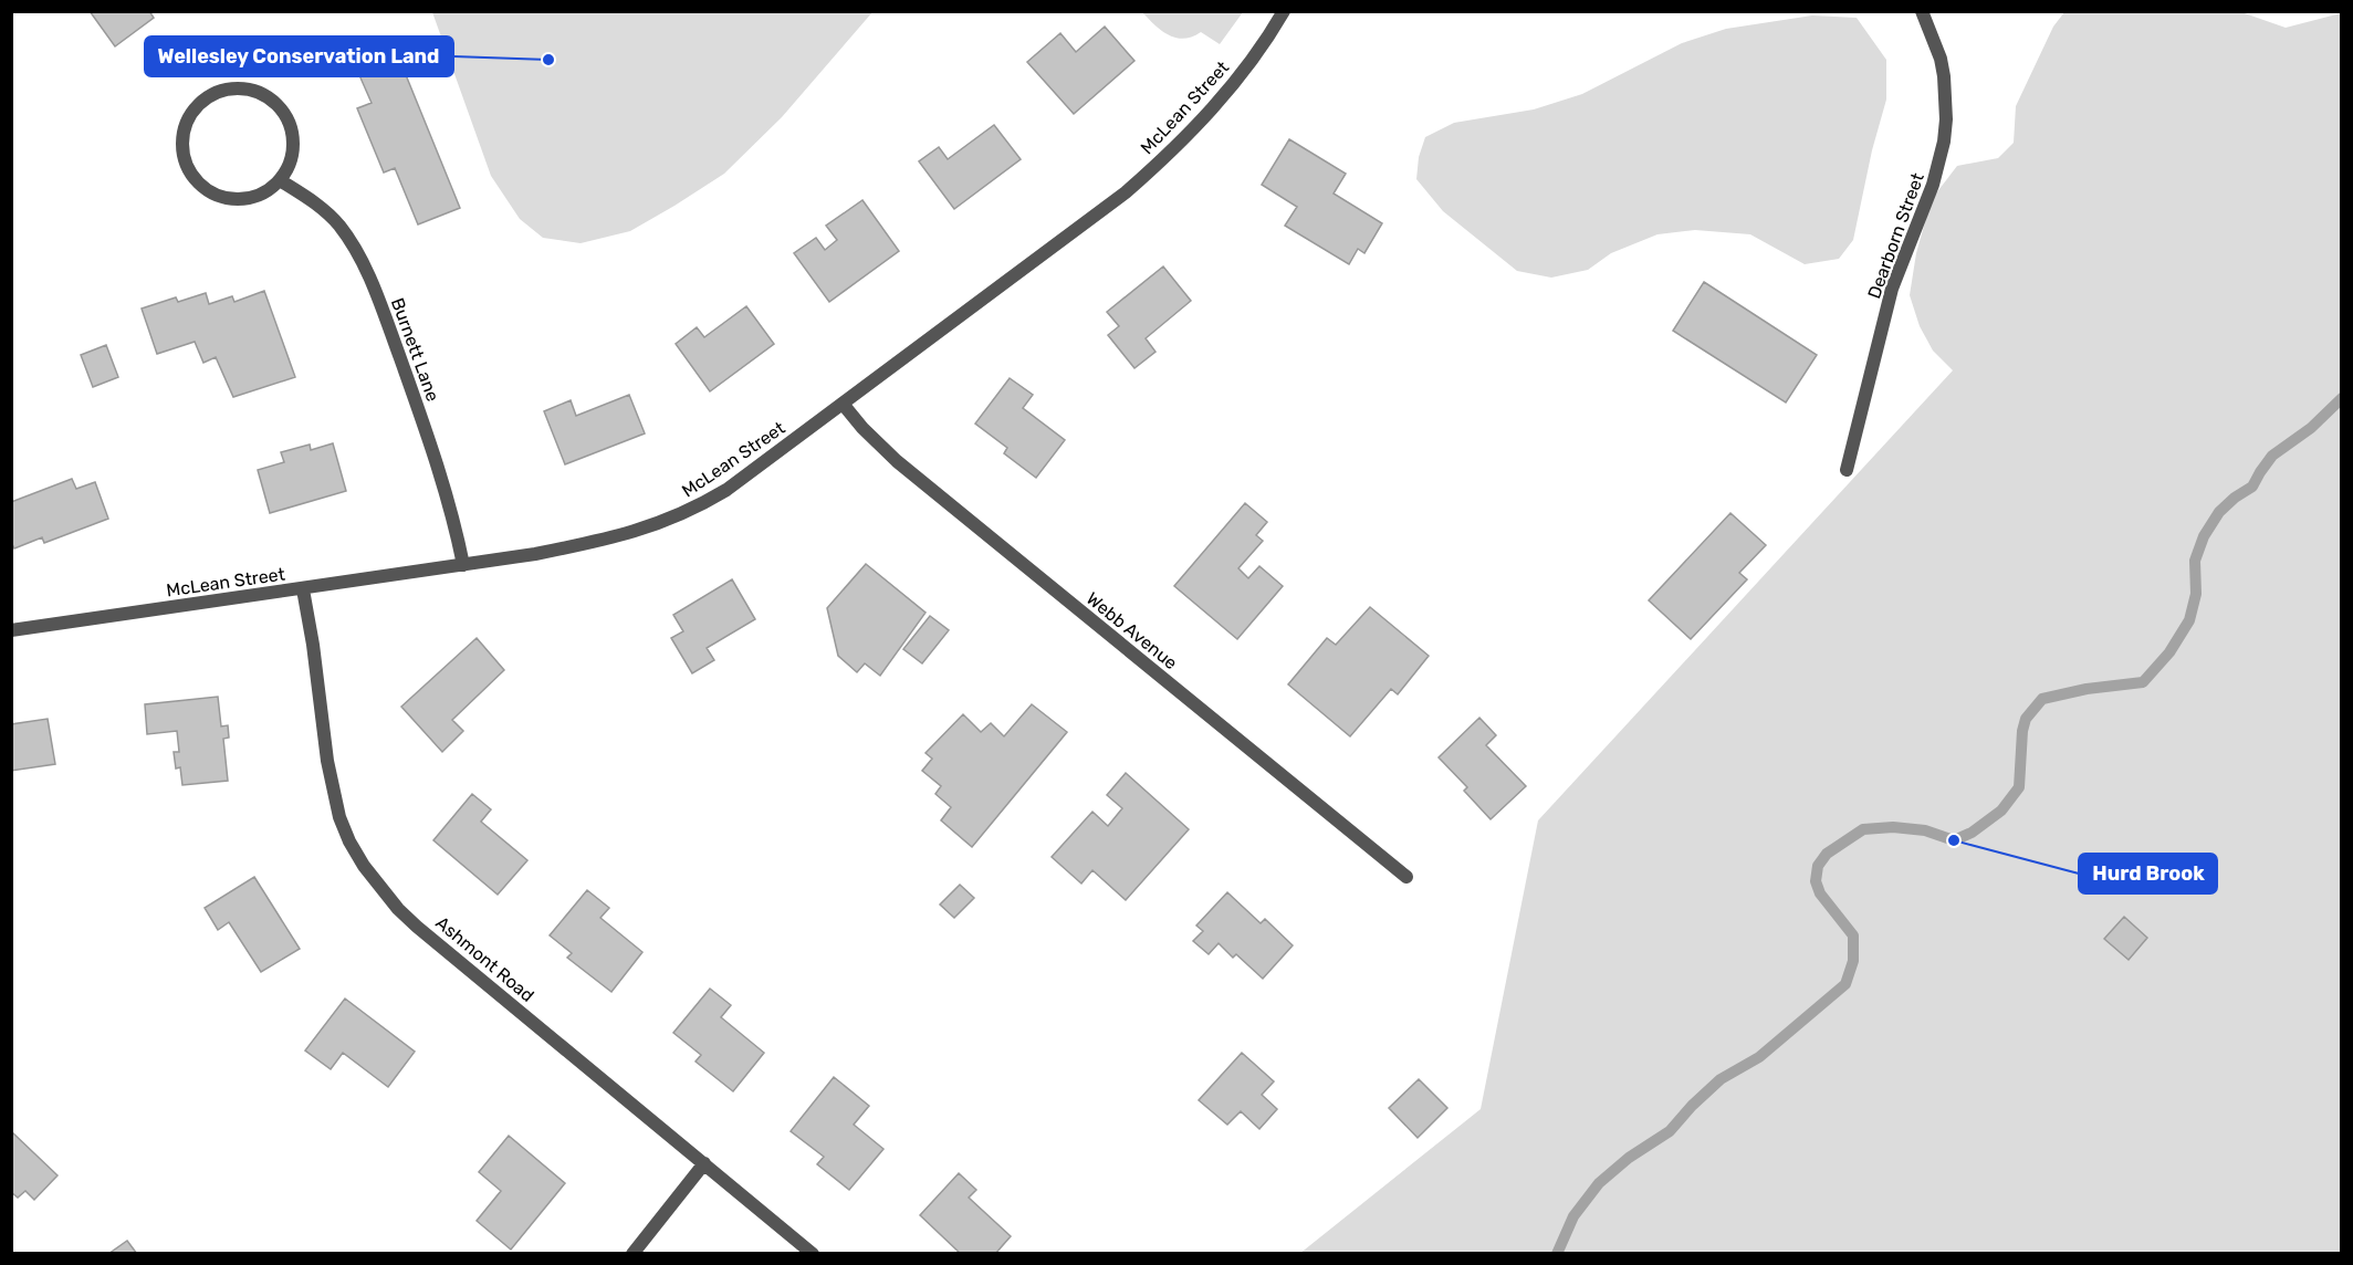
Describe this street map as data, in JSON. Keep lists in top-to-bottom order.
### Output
{
  "streets": {
    "street": [
      "McLean Street",
      "Dearborn Street",
      "Burnett Lane",
      "Webb Avenue",
      "Ashmont Road"
    ]
  },
  "crossings": [
    ["McLean Street", "Burnett Lane"],
    ["McLean Street", "Webb Avenue"],
    ["McLean Street", "Ashmont Road"]
  ],
  "places": ["Wellesley Conservation Land", "Hurd Brook"]
}
